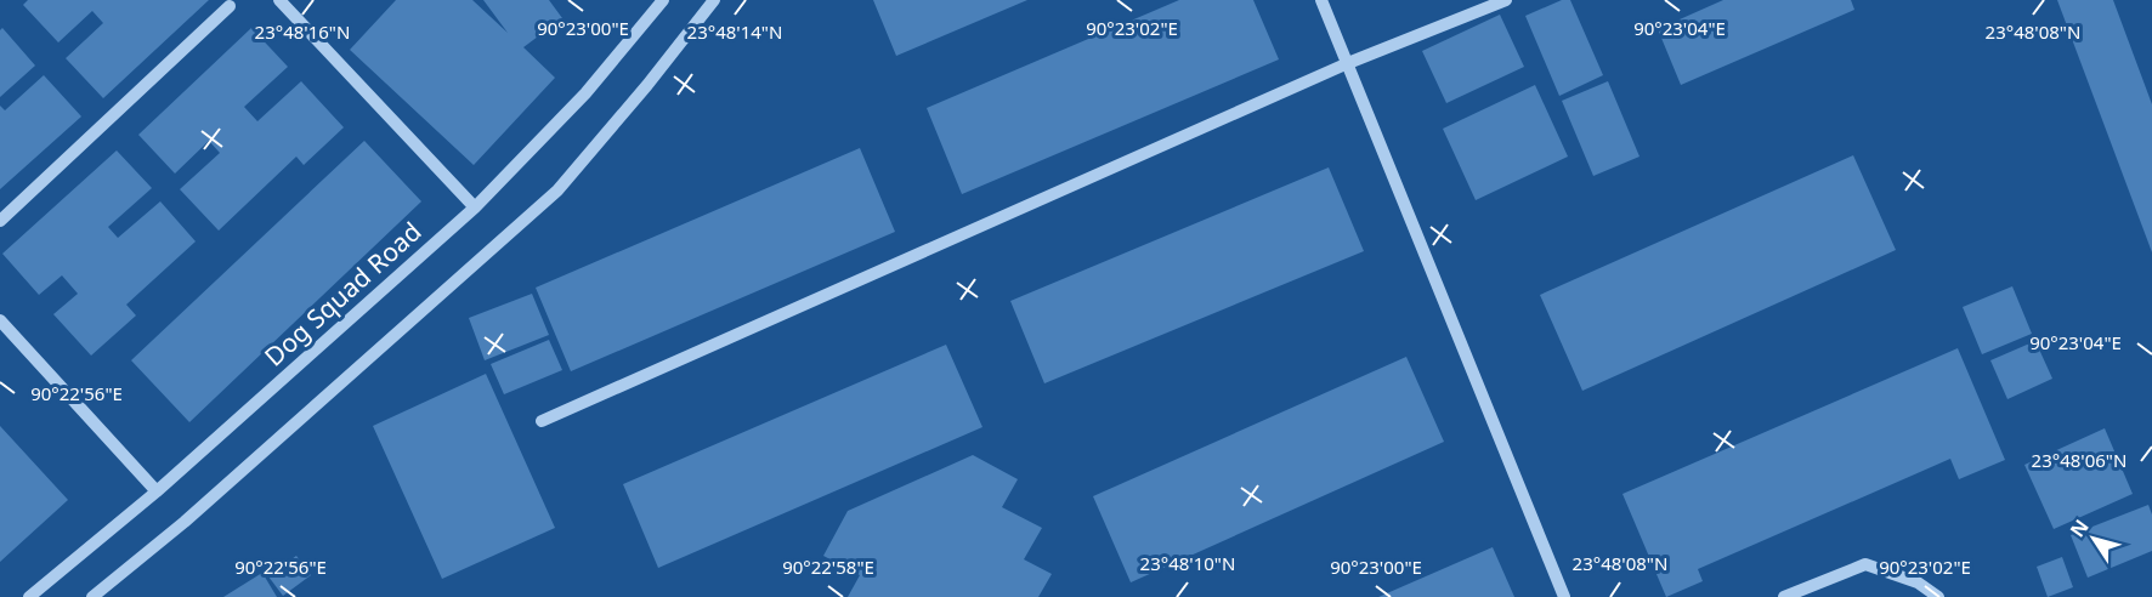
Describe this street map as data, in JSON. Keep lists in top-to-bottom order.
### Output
{
  "streets": {
    "street": ["Dog Squad Road"]
  },
  "north": "top left",
  "coordinates": [
    "90°23'04\"E",
    "90°23'00\"E",
    "90°23'02\"E",
    "23°48'16\"N",
    "23°48'14\"N",
    "23°48'08\"N",
    "90°22'56\"E",
    "23°48'06\"N",
    "23°48'10\"N",
    "90°22'58\"E"
  ]
}
